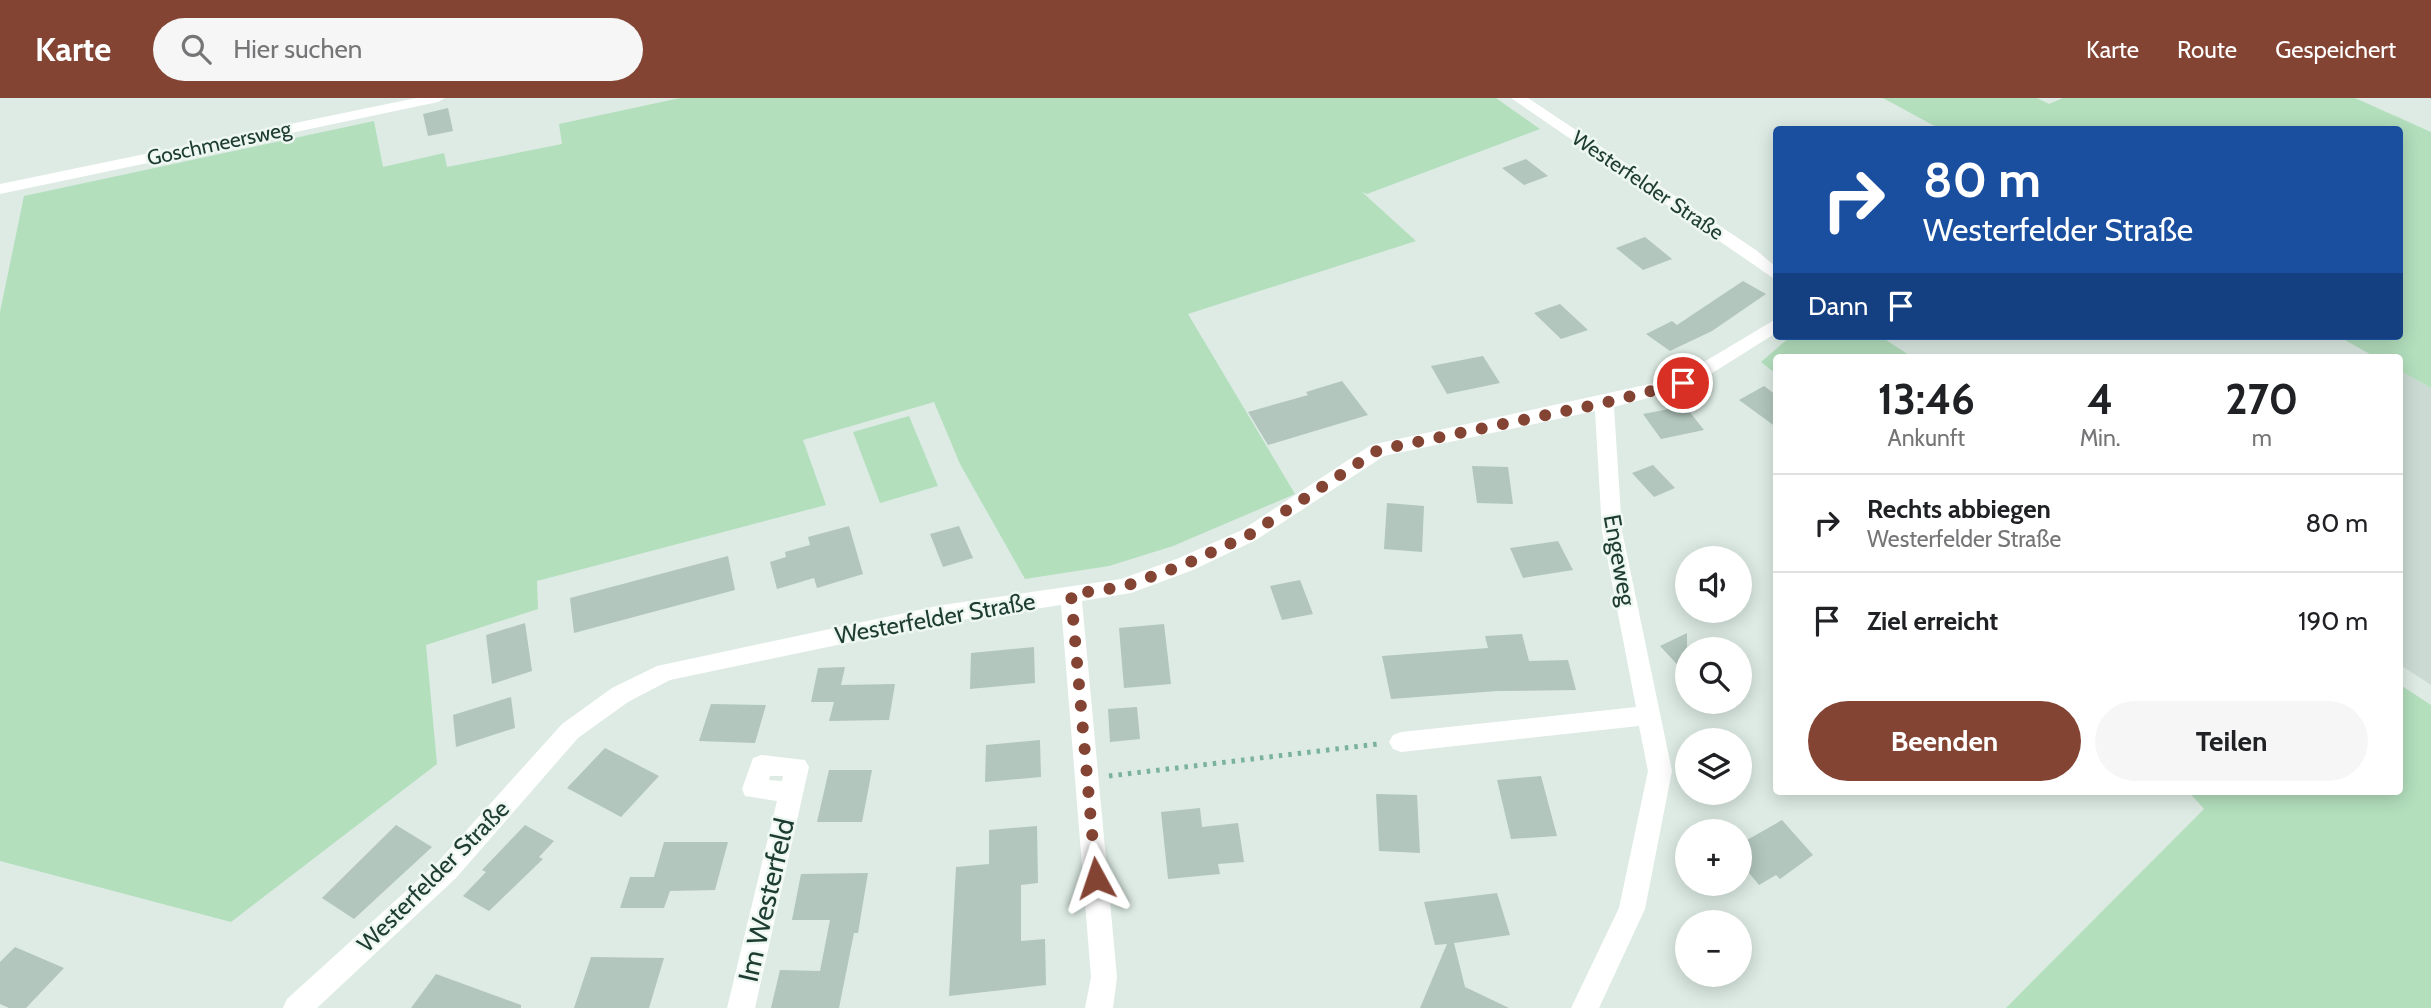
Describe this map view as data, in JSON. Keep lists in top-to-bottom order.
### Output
{
  "streets": {
    "street": [
      "Goschmeersweg",
      "Westerfelder Straße",
      "Engeweg",
      "Im Westerfeld"
    ]
  },
  "crossings": [
    ["Westerfelder Straße", "Engeweg"]
  ],
  "page": {
    "header": "Karte",
    "search": "Hier suchen",
    "nav": ["Karte", "Route", "Gespeichert"],
    "turn": ["80 m", "Westerfelder Straße"],
    "then": "Dann",
    "eta": [
      "13:46",
      "Ankunft",
      "4",
      "Min.",
      "270",
      "m"
    ],
    "list": [
      {
        "name": "Rechts abbiegen",
        "note": "Westerfelder Straße",
        "value": "80 m"
      },
      {
        "name": "Ziel erreicht",
        "value": "190 m"
      }
    ],
    "map_buttons": ["+", "−"],
    "buttons": ["Beenden", "Teilen"]
  }
}
